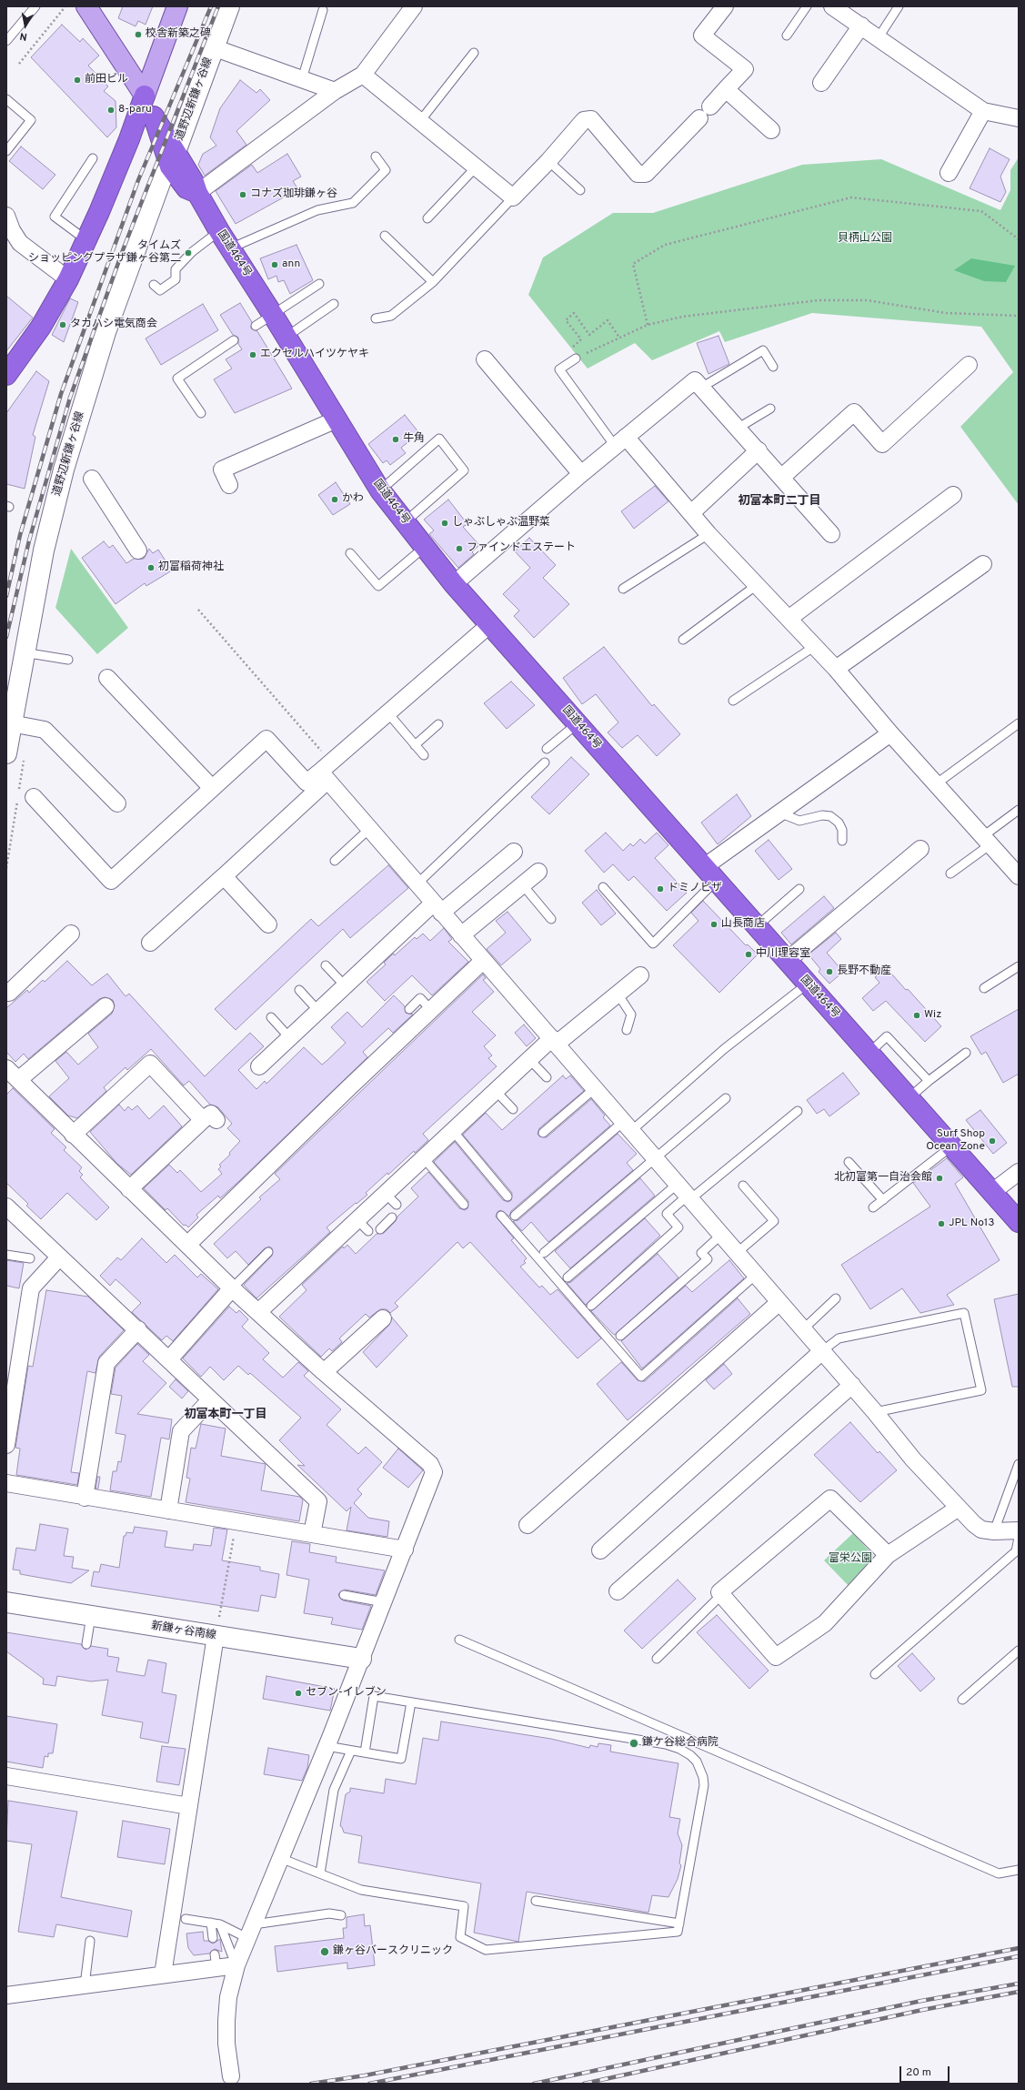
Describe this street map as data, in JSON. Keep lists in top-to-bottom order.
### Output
{
  "streets": {
    "highway": ["国道464号"],
    "street": ["道野辺新鎌ヶ谷線", "新鎌ヶ谷南線"]
  },
  "crossings": [
    ["道野辺新鎌ヶ谷線", "国道464号"]
  ],
  "districts": ["初富本町二丁目", "初富本町一丁目"],
  "parks": ["貝柄山公園", "富栄公園"],
  "places": [
    "校舎新築之碑",
    "前田ビル",
    "8-paru",
    "コナズ珈琲鎌ヶ谷",
    "タイムズ ショッピングプラザ鎌ヶ谷第二",
    "ann",
    "タカハシ電気商会",
    "エクセルハイツケヤキ",
    "牛角",
    "かわ",
    "しゃぶしゃぶ温野菜",
    "ファインドエステート",
    "初富稲荷神社",
    "ドミノピザ",
    "山長商店",
    "中川理容室",
    "長野不動産",
    "Wiz",
    "Surf Shop Ocean Zone",
    "北初富第一自治会館",
    "JPL No13",
    "セブン-イレブン",
    "鎌ケ谷総合病院",
    "鎌ヶ谷バースクリニック"
  ],
  "scale_bar": "20 m",
  "north": "bottom"
}
